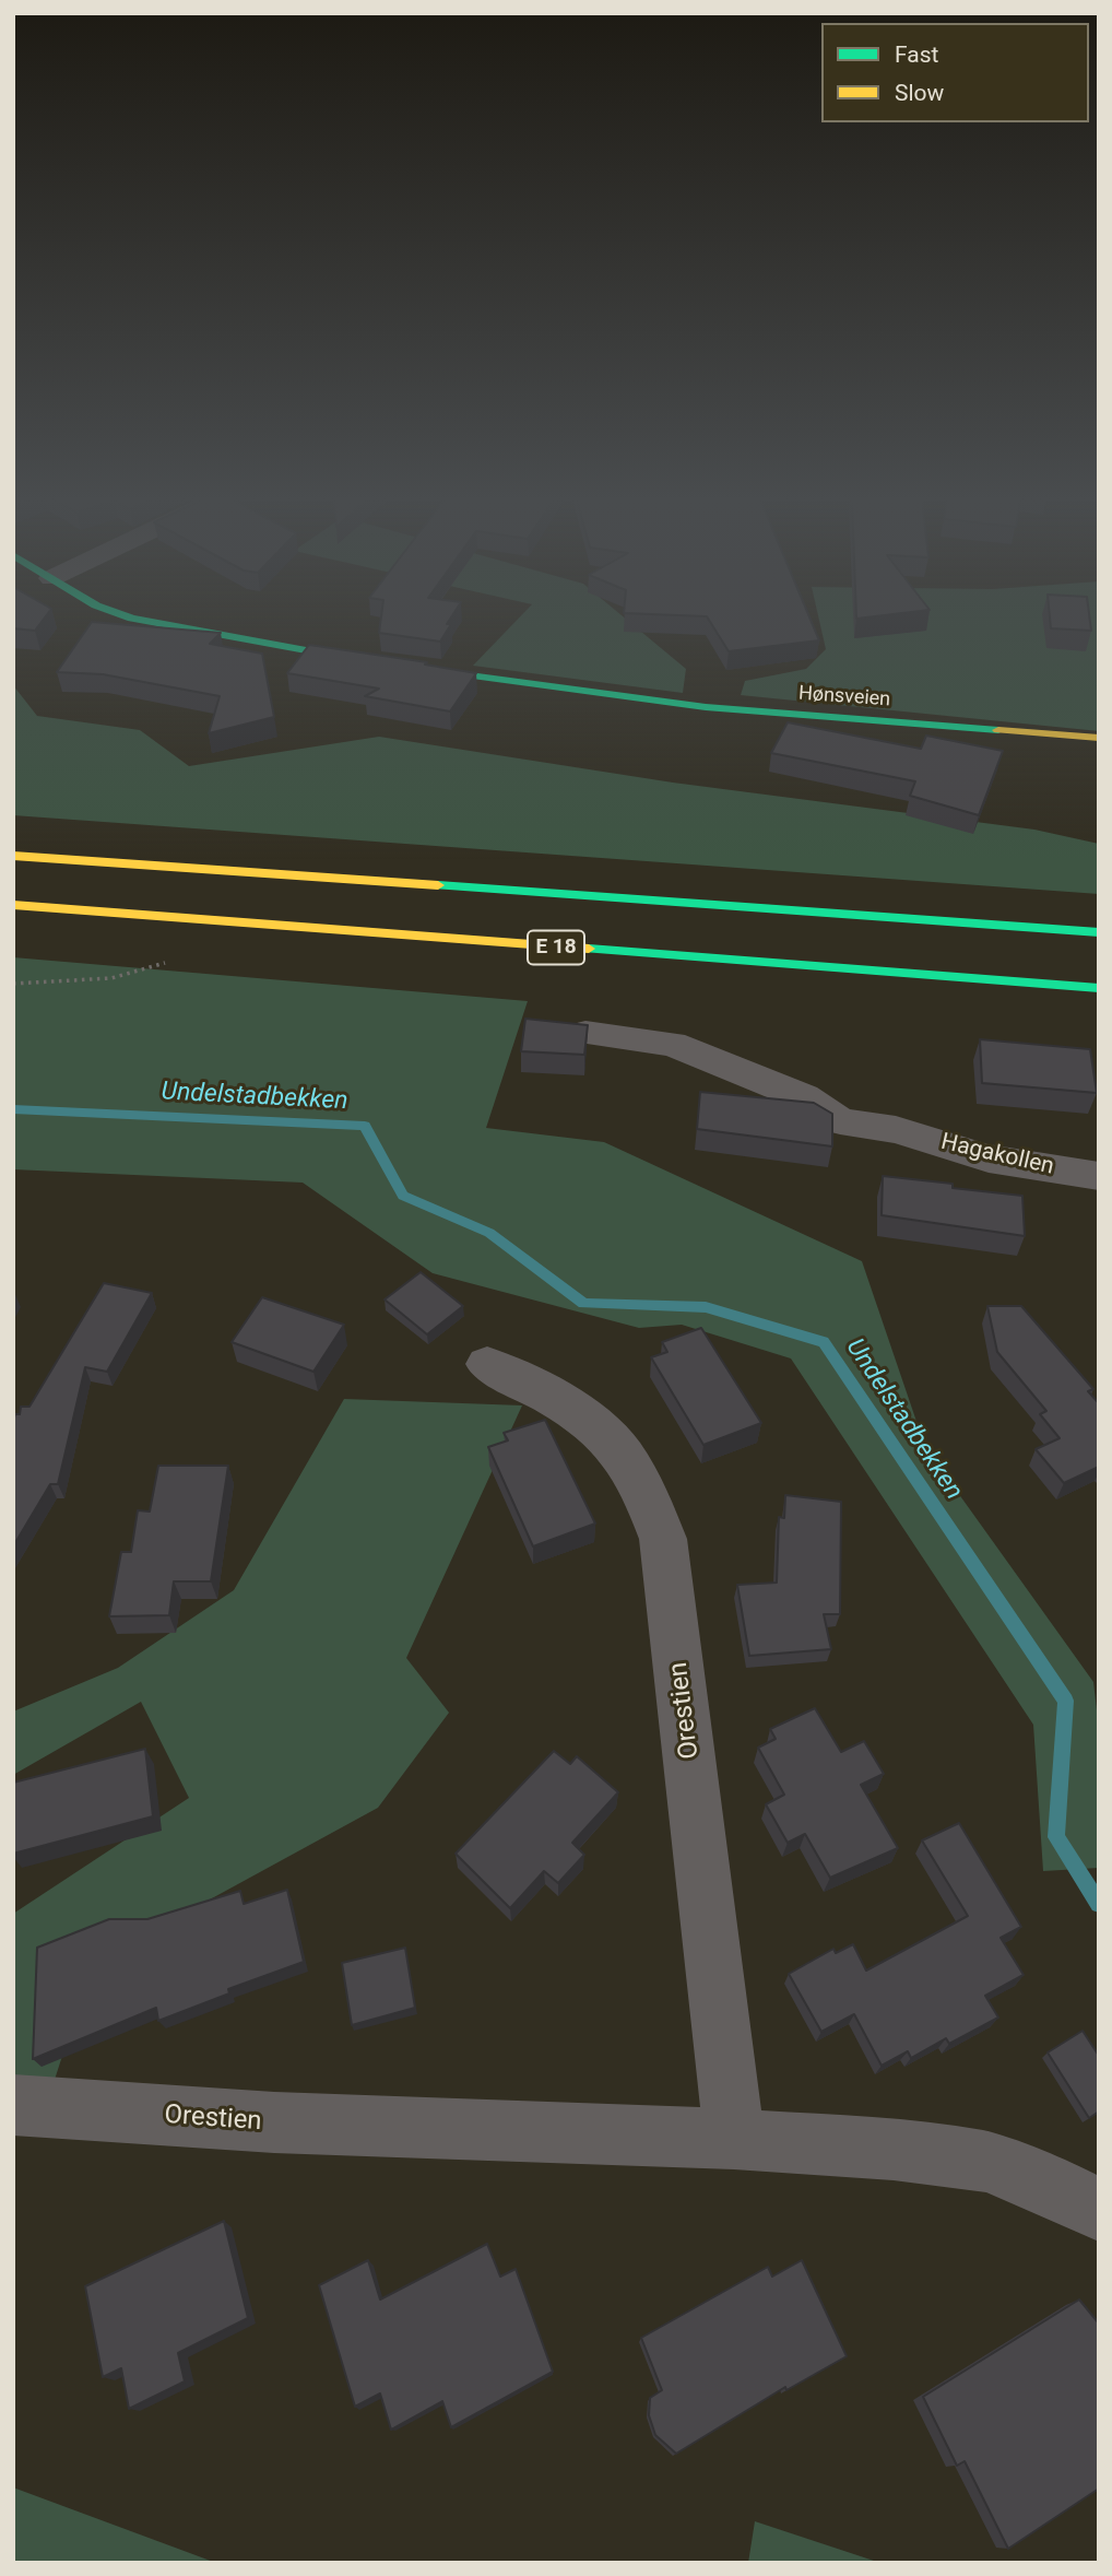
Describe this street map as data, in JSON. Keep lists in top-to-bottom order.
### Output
{
  "streets": {
    "main road": ["Hønsveien", "E 18"],
    "street": ["Hagakollen", "Orestien"]
  },
  "water": ["Undelstadbekken"],
  "legend": ["Fast", "Slow"]
}
